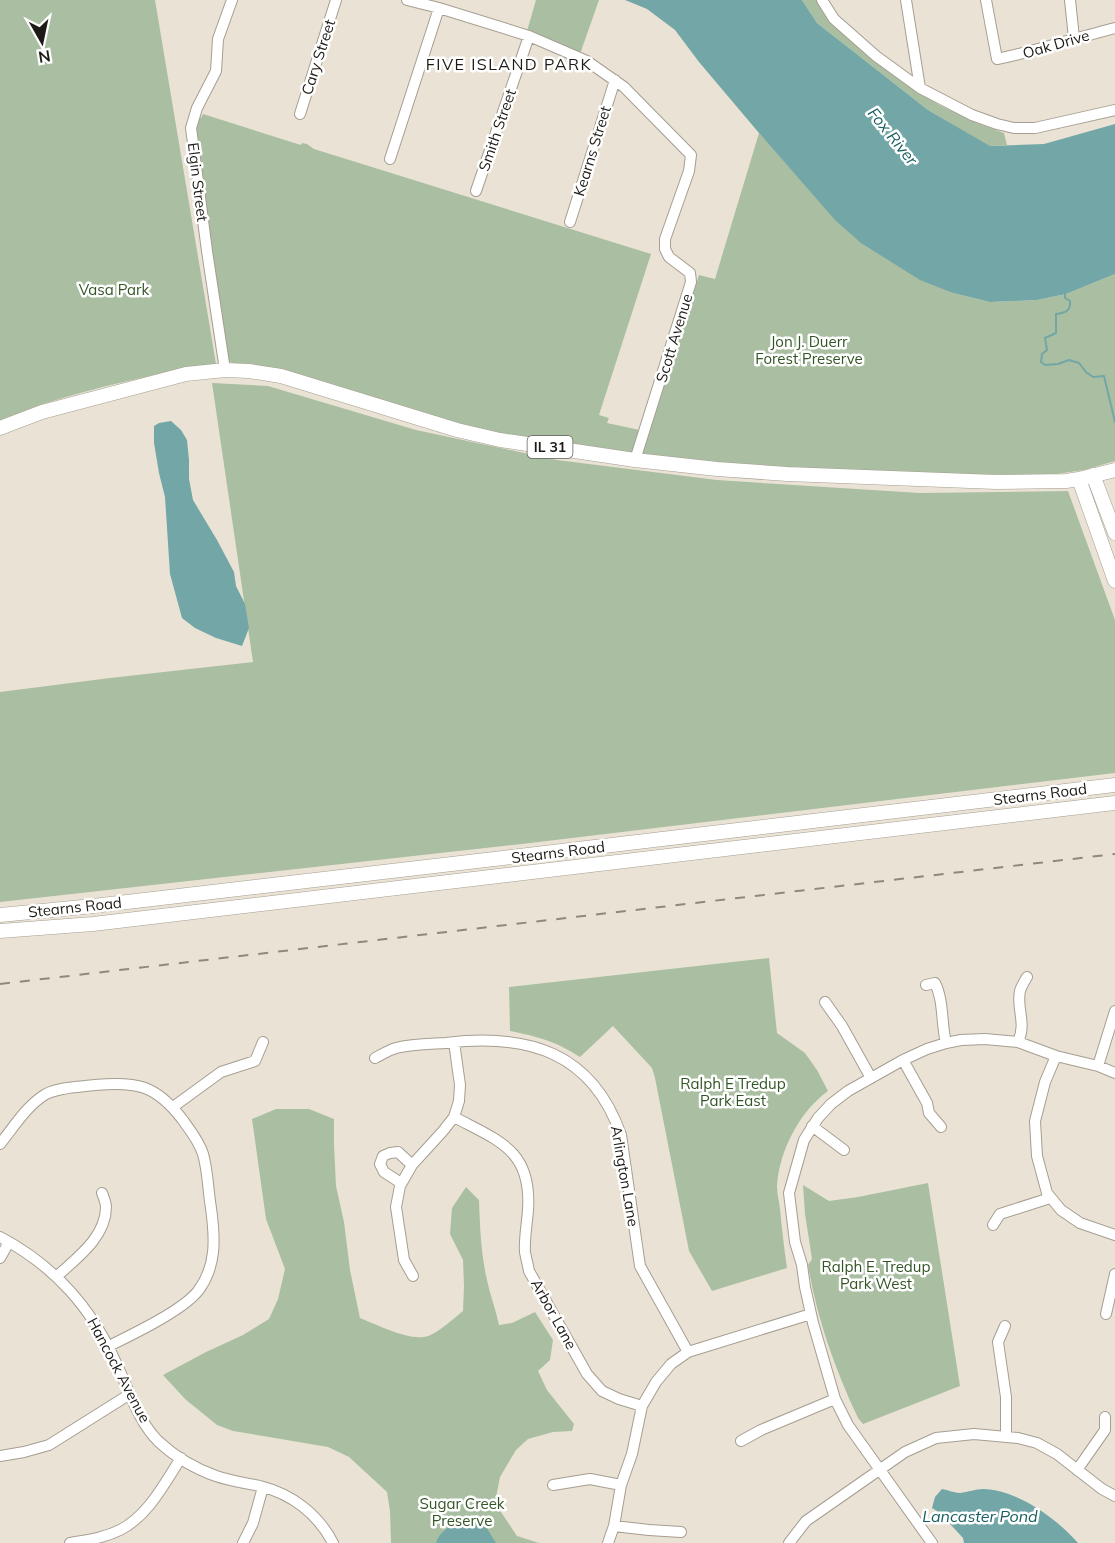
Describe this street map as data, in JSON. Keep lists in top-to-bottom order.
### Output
{
  "streets": {
    "main road": ["IL 31", "Stearns Road"],
    "street": [
      "Oak Drive",
      "Cary Street",
      "Smith Street",
      "Kearns Street",
      "Elgin Street",
      "Scott Avenue",
      "Arlington Lane",
      "Arbor Lane",
      "Hancock Avenue"
    ]
  },
  "crossings": [
    ["Kearns Street", "Scott Avenue"],
    ["Elgin Street", "IL 31"],
    ["Scott Avenue", "IL 31"]
  ],
  "districts": ["FIVE ISLAND PARK"],
  "water": ["Fox River", "Lancaster Pond"],
  "parks": [
    "Vasa Park",
    "Jon J. Duerr Forest Preserve",
    "Ralph E Tredup Park East",
    "Ralph E. Tredup Park West",
    "Sugar Creek Preserve"
  ],
  "north": "bottom"
}
